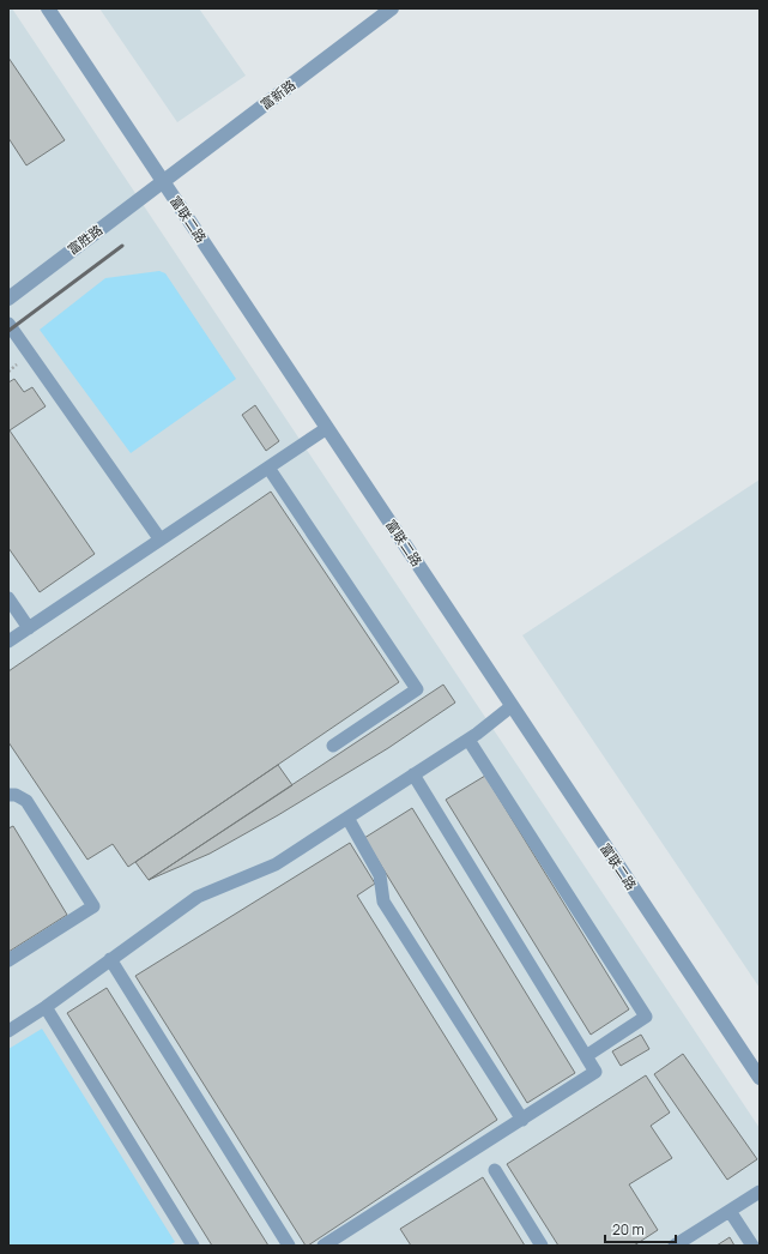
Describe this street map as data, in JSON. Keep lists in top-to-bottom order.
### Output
{
  "streets": {
    "street": ["富新路", "富联二路", "富胜路"]
  },
  "crossings": [
    ["富新路", "富联二路"],
    ["富新路", "富胜路"],
    ["富联二路", "富胜路"]
  ],
  "scale_bar": "20 m"
}
